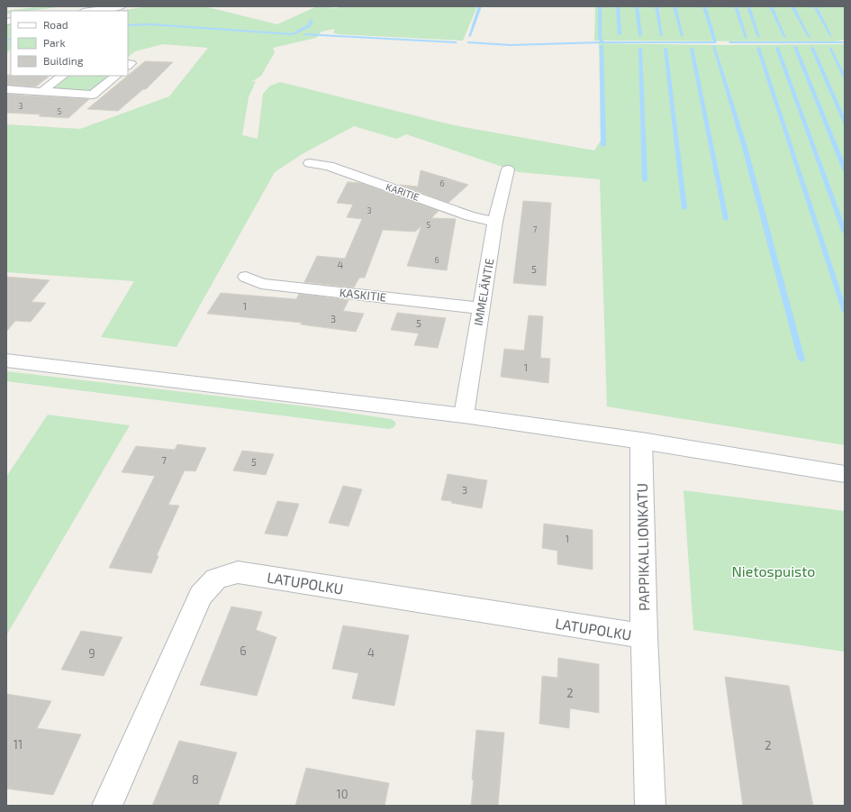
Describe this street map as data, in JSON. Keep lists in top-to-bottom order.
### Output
{
  "streets": {
    "street": [
      "KARITIE",
      "IMMELÄNTIE",
      "KASKITIE",
      "PAPPIKALLIONKATU",
      "LATUPOLKU"
    ]
  },
  "crossings": [
    ["KARITIE", "IMMELÄNTIE"],
    ["IMMELÄNTIE", "KASKITIE"],
    ["PAPPIKALLIONKATU", "LATUPOLKU"]
  ],
  "parks": ["Nietospuisto"],
  "house_numbers": [
    "3",
    "5",
    "6",
    "3",
    "5",
    "7",
    "6",
    "4",
    "5",
    "1",
    "3",
    "5",
    "1",
    "7",
    "5",
    "3",
    "1",
    "6",
    "4",
    "9",
    "2",
    "11",
    "2",
    "8",
    "10"
  ],
  "legend": ["Road", "Park", "Building"]
}
